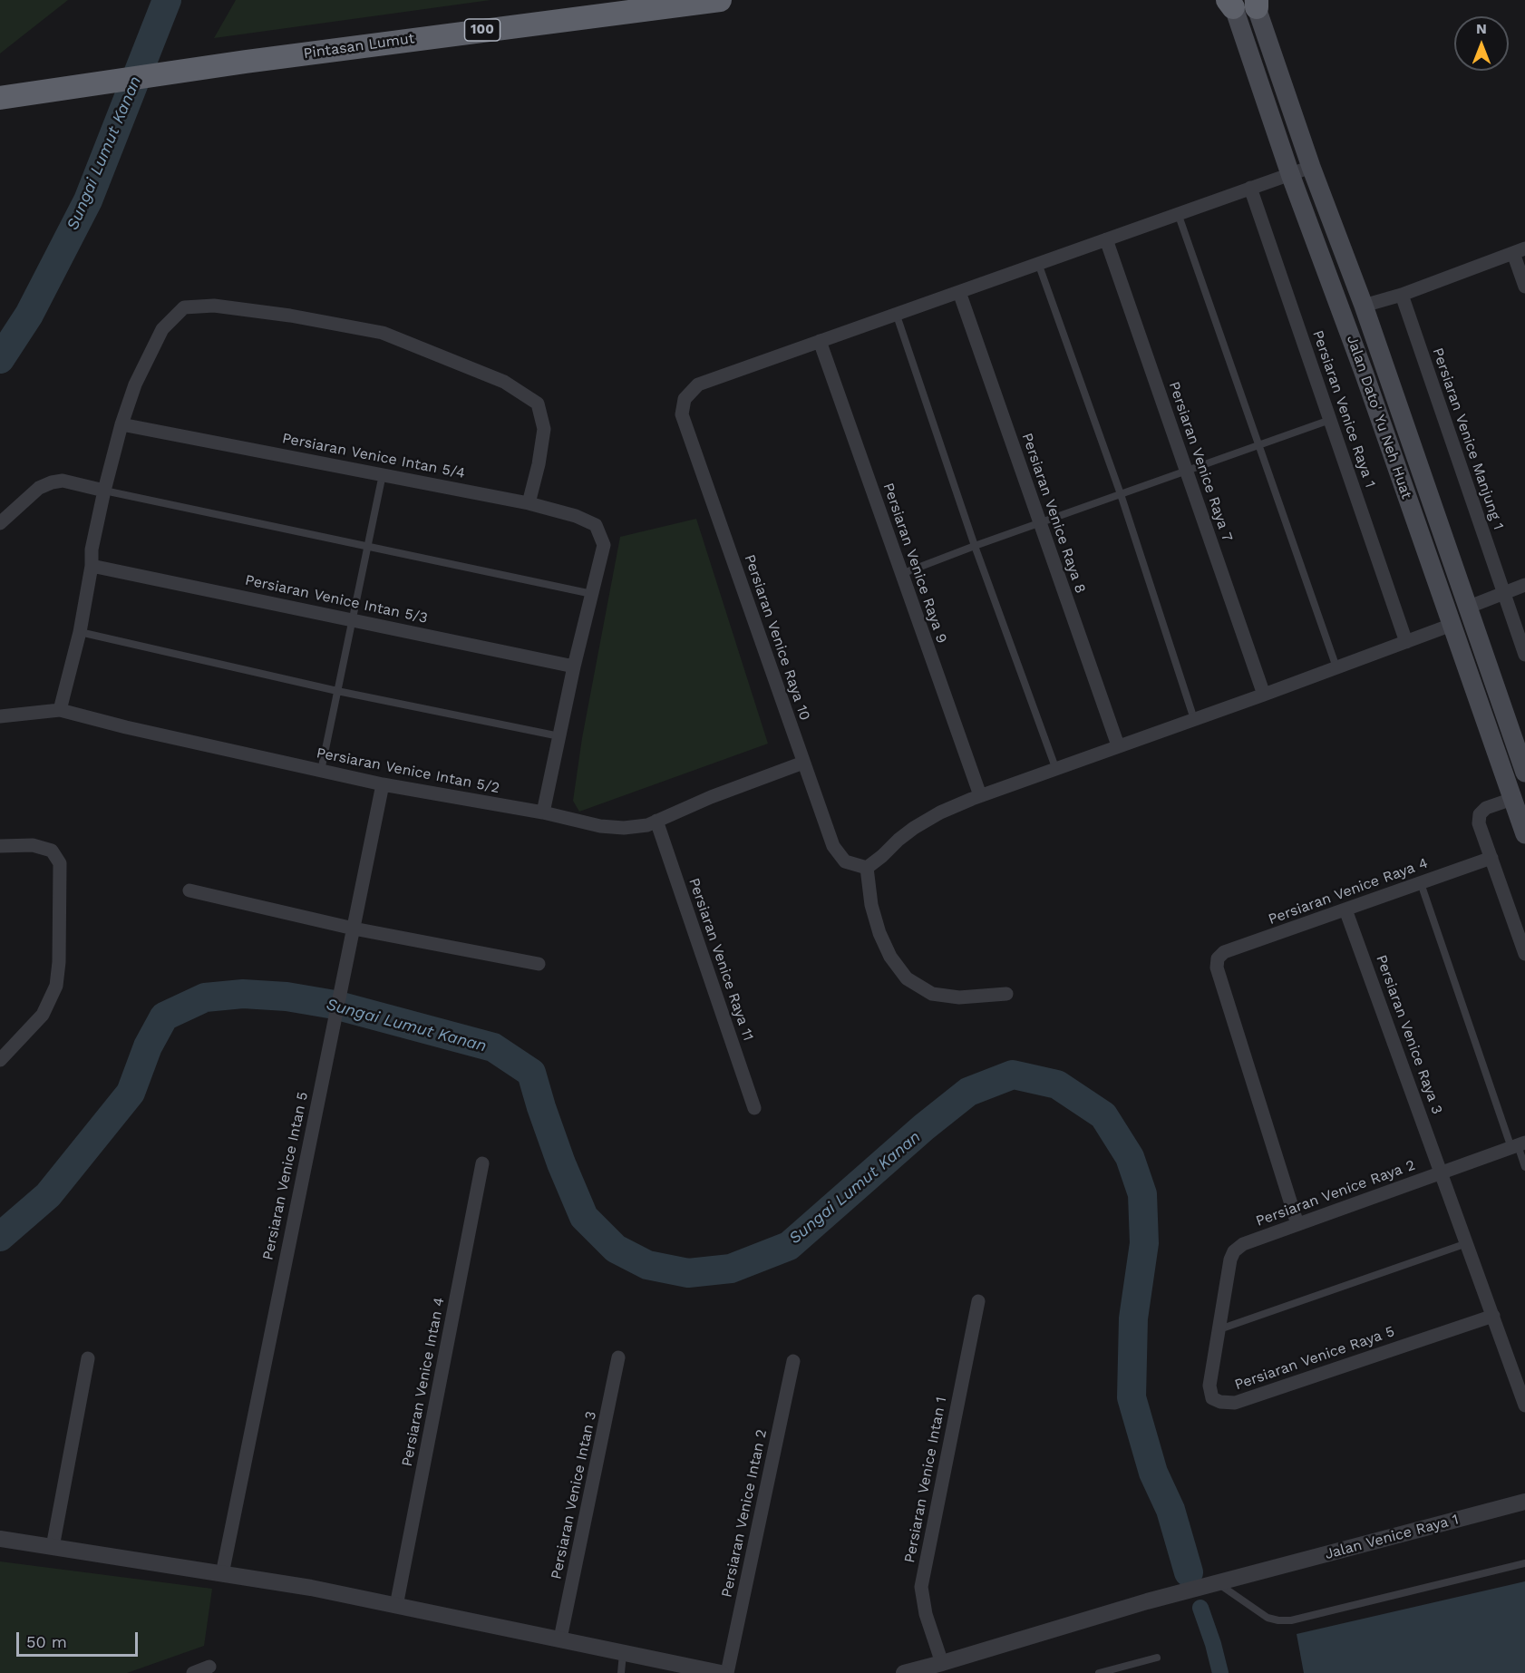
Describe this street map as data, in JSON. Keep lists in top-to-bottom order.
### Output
{
  "streets": {
    "highway": ["100", "Pintasan Lumut"],
    "main road": ["Jalan Dato' Yu Neh Huat"],
    "street": [
      "Persiaran Venice Raya 1",
      "Persiaran Venice Manjung 1",
      "Persiaran Venice Intan 5/4",
      "Persiaran Venice Raya 7",
      "Persiaran Venice Raya 8",
      "Persiaran Venice Raya 9",
      "Persiaran Venice Intan 5/3",
      "Persiaran Venice Raya 10",
      "Persiaran Venice Intan 5/2",
      "Persiaran Venice Raya 4",
      "Persiaran Venice Raya 11",
      "Persiaran Venice Raya 3",
      "Persiaran Venice Intan 5",
      "Persiaran Venice Raya 2",
      "Persiaran Venice Raya 5",
      "Persiaran Venice Intan 4",
      "Persiaran Venice Intan 1",
      "Persiaran Venice Intan 3",
      "Persiaran Venice Intan 2",
      "Jalan Venice Raya 1"
    ]
  },
  "crossings": [
    ["Persiaran Venice Raya 9", "Persiaran Venice Raya 10"],
    ["Persiaran Venice Raya 10", "Persiaran Venice Intan 5/2"],
    ["Persiaran Venice Intan 5/2", "Persiaran Venice Raya 11"],
    ["Persiaran Venice Intan 5/2", "Persiaran Venice Intan 5"],
    ["Persiaran Venice Raya 4", "Persiaran Venice Raya 3"],
    ["Persiaran Venice Raya 4", "Persiaran Venice Raya 2"],
    ["Persiaran Venice Raya 3", "Persiaran Venice Raya 2"],
    ["Persiaran Venice Raya 3", "Persiaran Venice Raya 5"],
    ["Persiaran Venice Raya 2", "Persiaran Venice Raya 5"],
    ["Persiaran Venice Intan 1", "Jalan Venice Raya 1"]
  ],
  "water": ["Sungai Lumut Kanan"],
  "scale_bar": "50 m",
  "north": "top"
}
